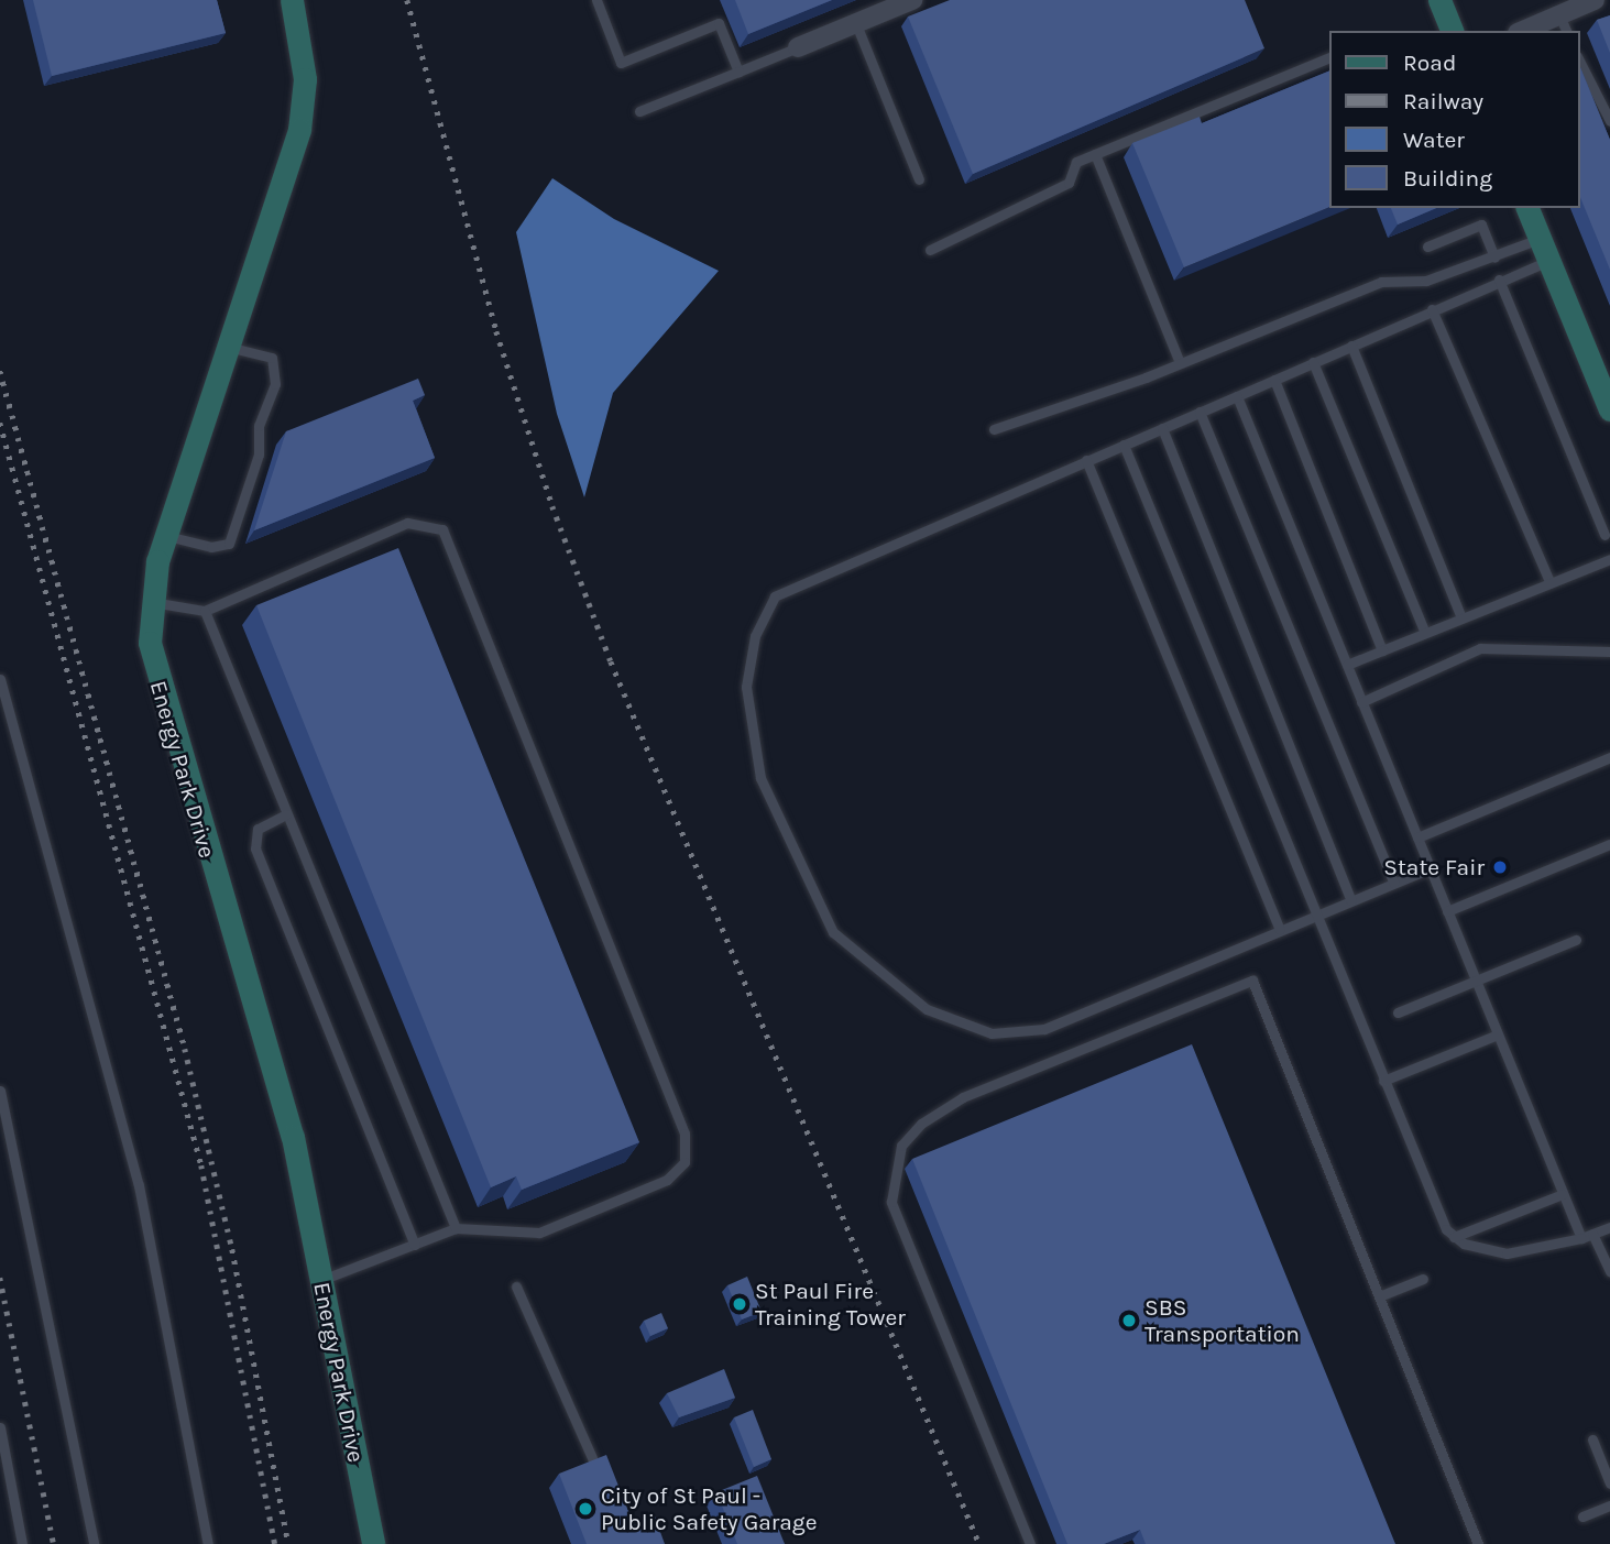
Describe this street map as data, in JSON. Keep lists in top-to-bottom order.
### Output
{
  "streets": {
    "street": ["Energy Park Drive"]
  },
  "places": [
    "State Fair",
    "St Paul Fire Training Tower",
    "SBS Transportation",
    "City of St Paul - Public Safety Garage"
  ],
  "legend": [
    "Road",
    "Railway",
    "Water",
    "Building"
  ]
}
